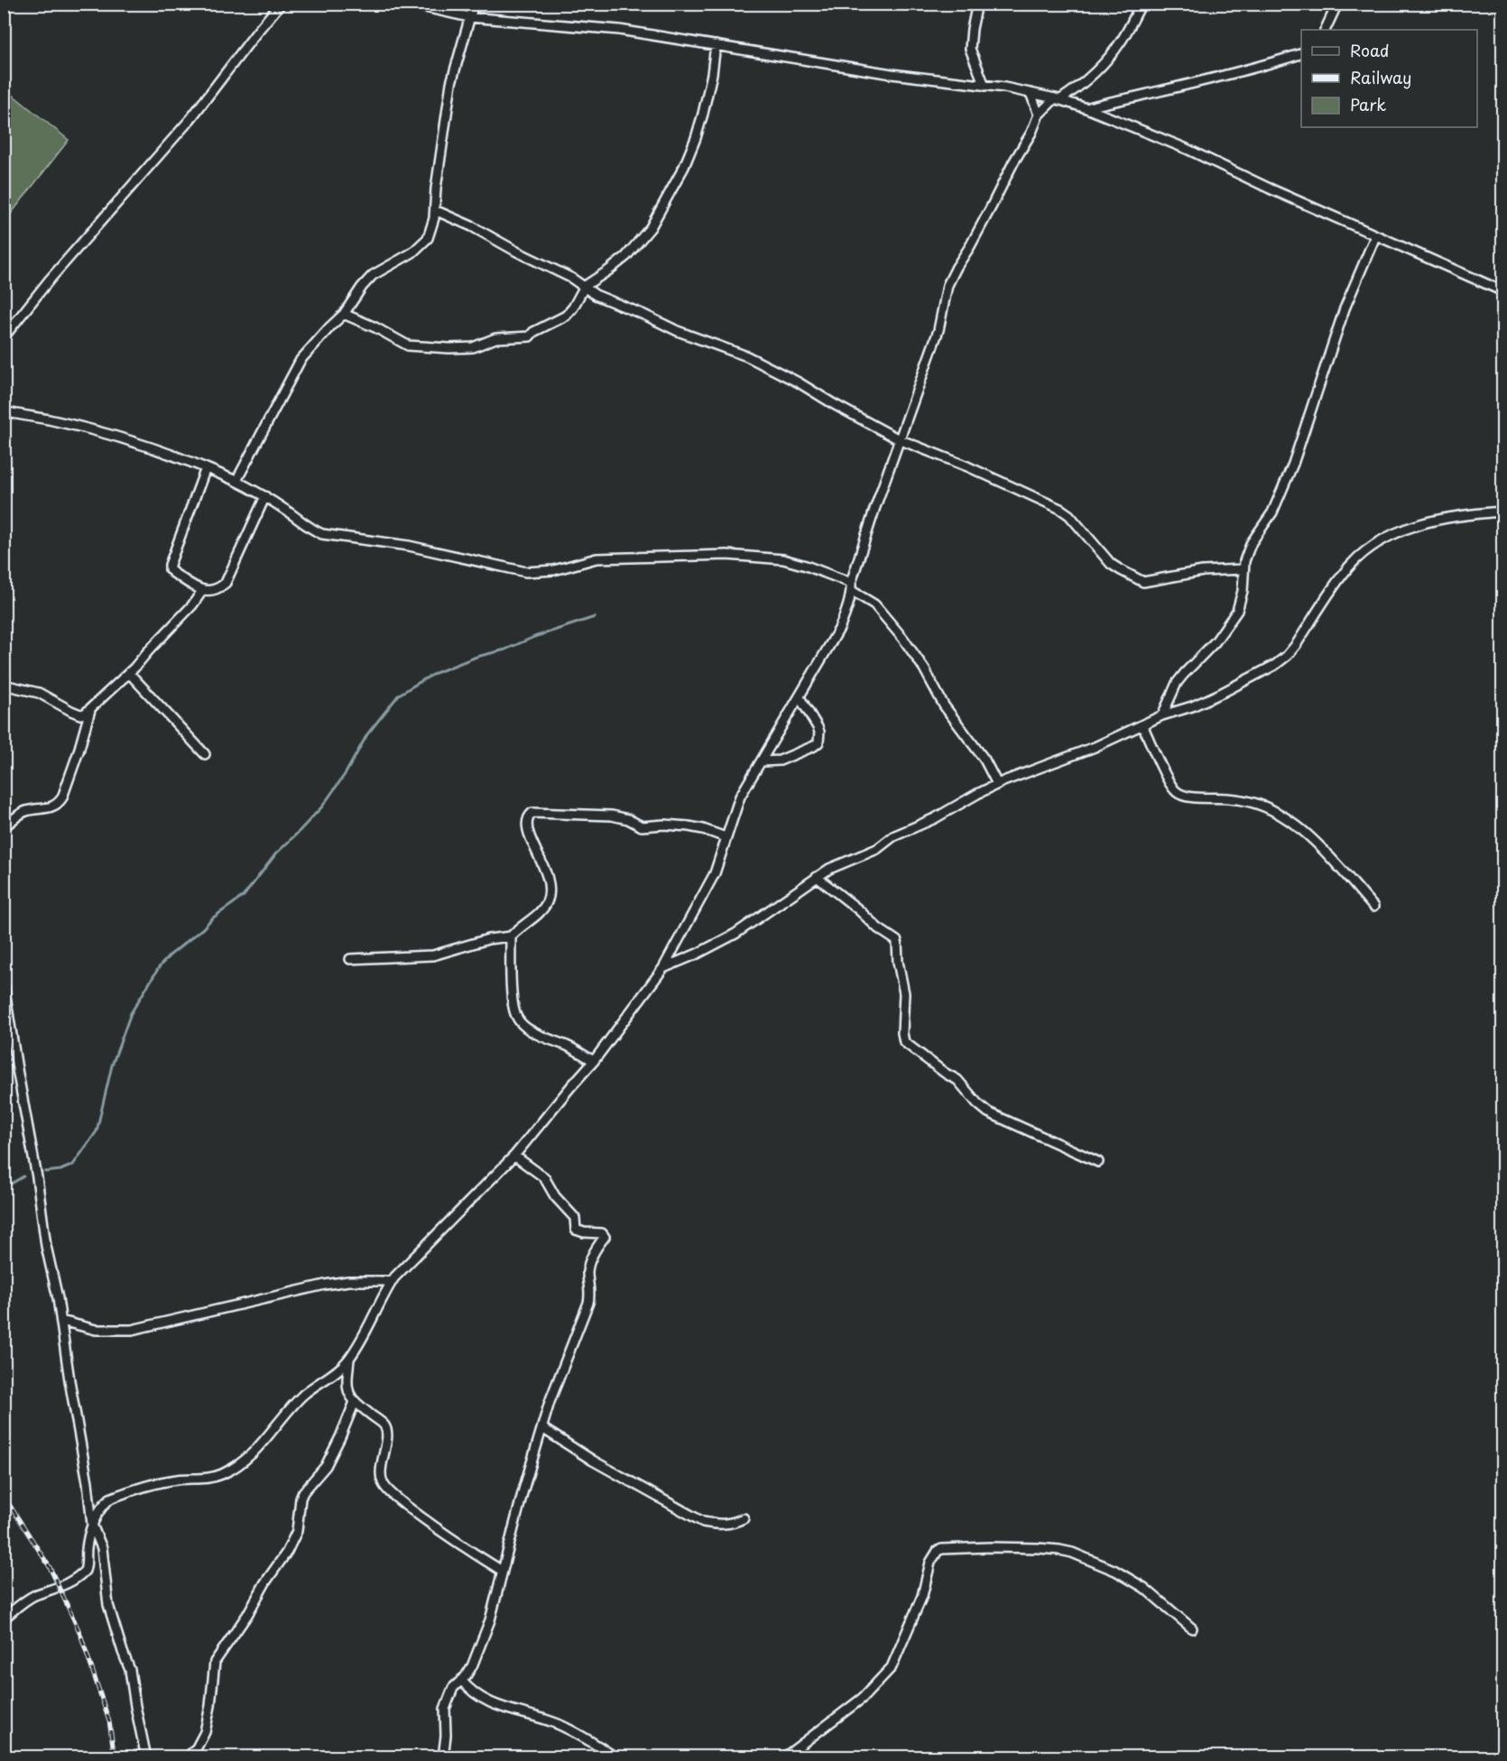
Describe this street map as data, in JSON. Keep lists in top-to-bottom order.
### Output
{
  "legend": ["Road", "Railway", "Park"]
}
